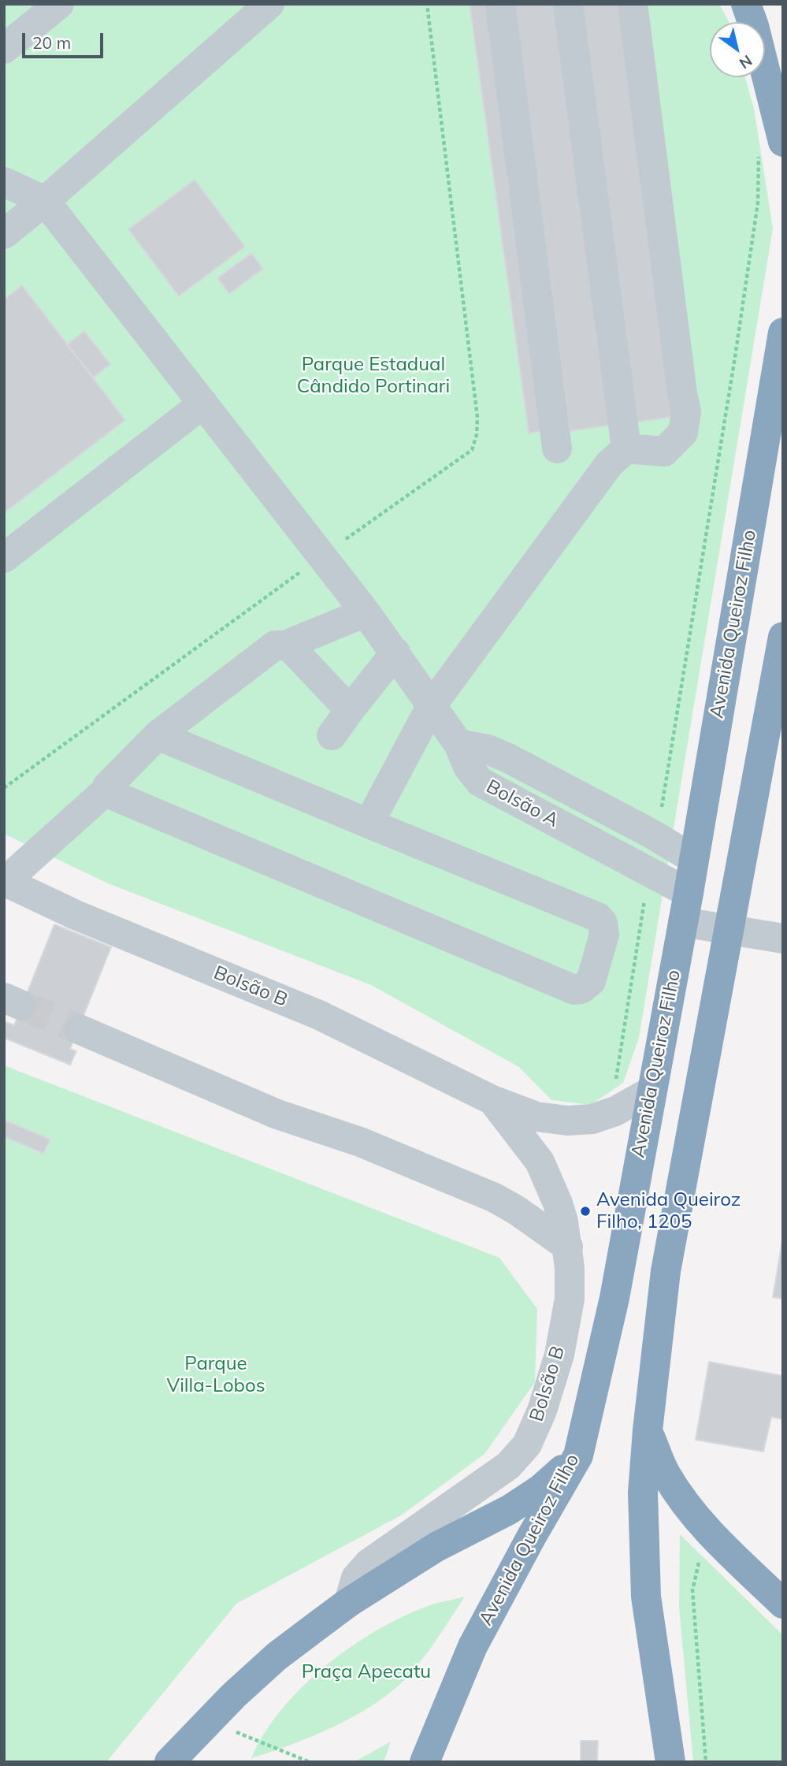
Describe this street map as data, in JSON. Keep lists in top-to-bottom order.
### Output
{
  "streets": {
    "highway": ["Avenida Queiroz Filho"],
    "street": ["Bolsão A", "Bolsão B"]
  },
  "crossings": [
    ["Avenida Queiroz Filho", "Bolsão A"],
    ["Avenida Queiroz Filho", "Bolsão B"]
  ],
  "parks": ["Parque Estadual Cândido Portinari", "Parque Villa-Lobos", "Praça Apecatu"],
  "places": ["Avenida Queiroz Filho, 1205"],
  "scale_bar": "20 m",
  "north": "bottom right"
}
